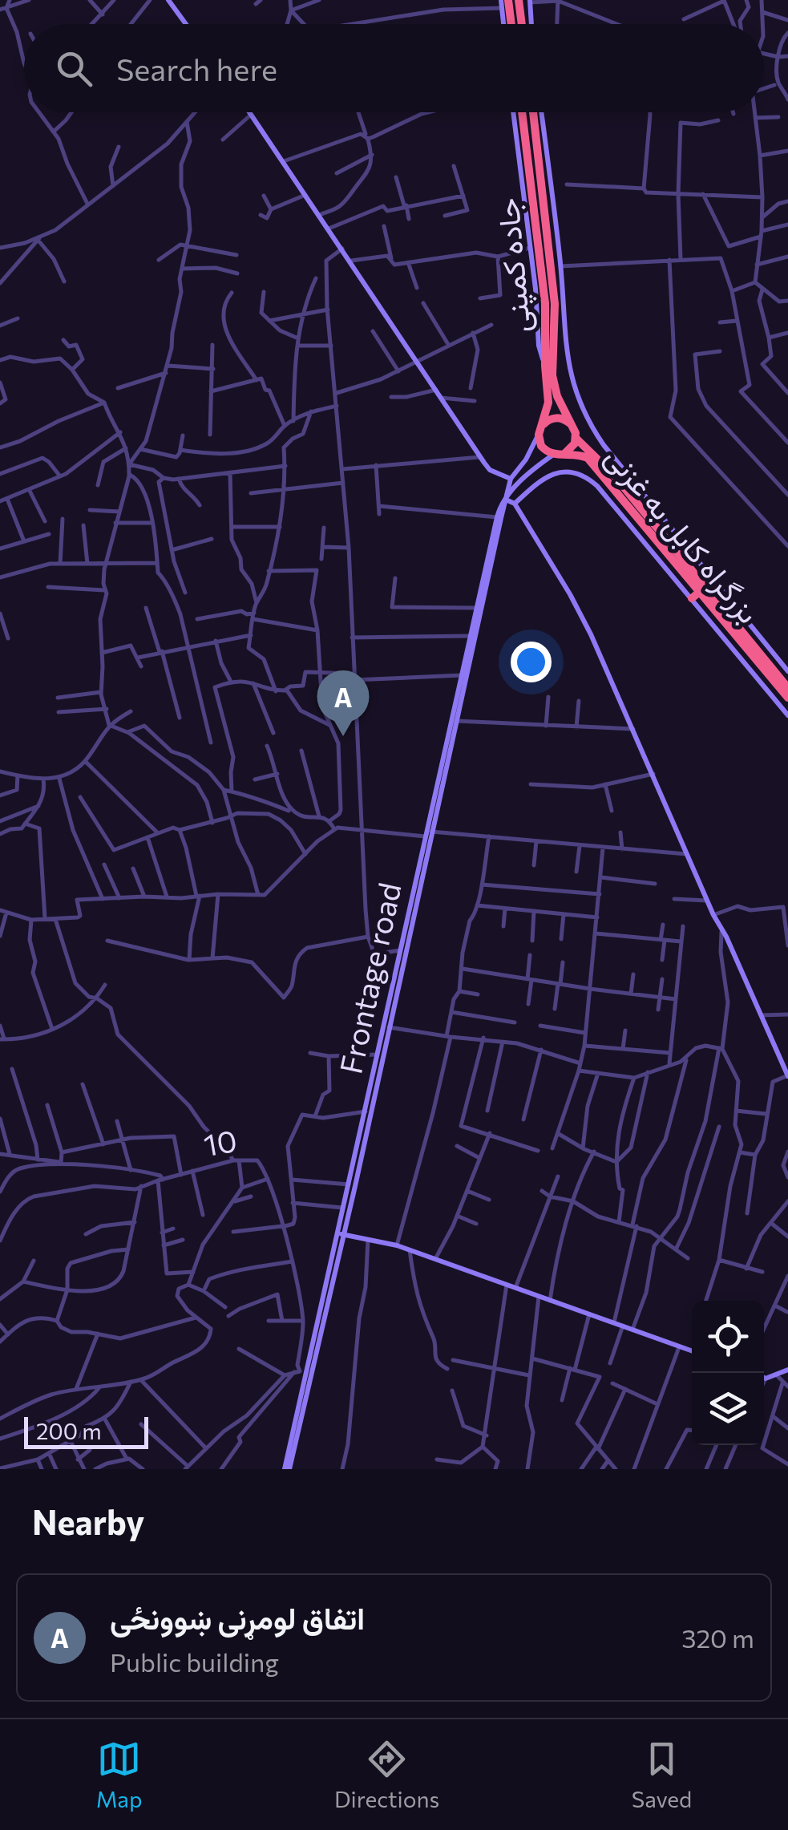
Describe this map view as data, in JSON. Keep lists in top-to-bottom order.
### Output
{
  "streets": {
    "highway": ["جاده کمپنی", "بزرگراه کابل به غزنی"],
    "street": ["Frontage road", "10"]
  },
  "crossings": [
    ["جاده کمپنی", "بزرگراه کابل به غزنی"]
  ],
  "scale_bar": "200 m",
  "page": {
    "search": "Search here",
    "pins": "A",
    "scale": "200 m",
    "heading": "Nearby",
    "list": [
      {
        "mark": "A",
        "name": "اتفاق لومړنی ښوونځی",
        "note": "Public building",
        "value": "320 m"
      }
    ],
    "nav": ["Map", "Directions", "Saved"]
  }
}
